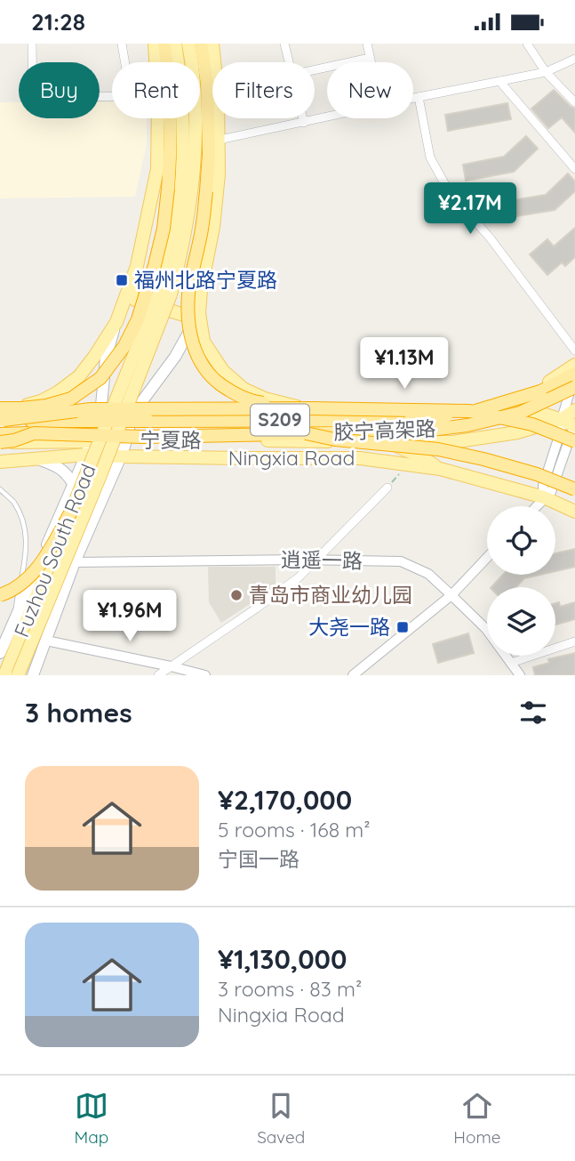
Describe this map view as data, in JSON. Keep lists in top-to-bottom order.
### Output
{
  "streets": {
    "highway": ["S209", "胶宁高架路"],
    "main road": ["宁夏路", "Ningxia Road", "Fuzhou South Road"],
    "street": ["逍遥一路"]
  },
  "places": {
    "transit": ["福州北路宁夏路", "大尧一路"],
    "other": ["青岛市商业幼儿园"]
  },
  "page": {
    "status": "21:28",
    "chip": [
      "Buy",
      "Rent",
      "Filters",
      "New"
    ],
    "price": ["¥2.17M", "¥1.13M", "¥1.96M"],
    "heading": "3 homes",
    "list": [
      {
        "name": "¥2,170,000",
        "note": "5 rooms · 168 m² · 宁国一路"
      },
      {
        "name": "¥1,130,000",
        "note": "3 rooms · 83 m² · Ningxia Road"
      }
    ],
    "tabs": ["Map", "Saved", "Home"]
  }
}
